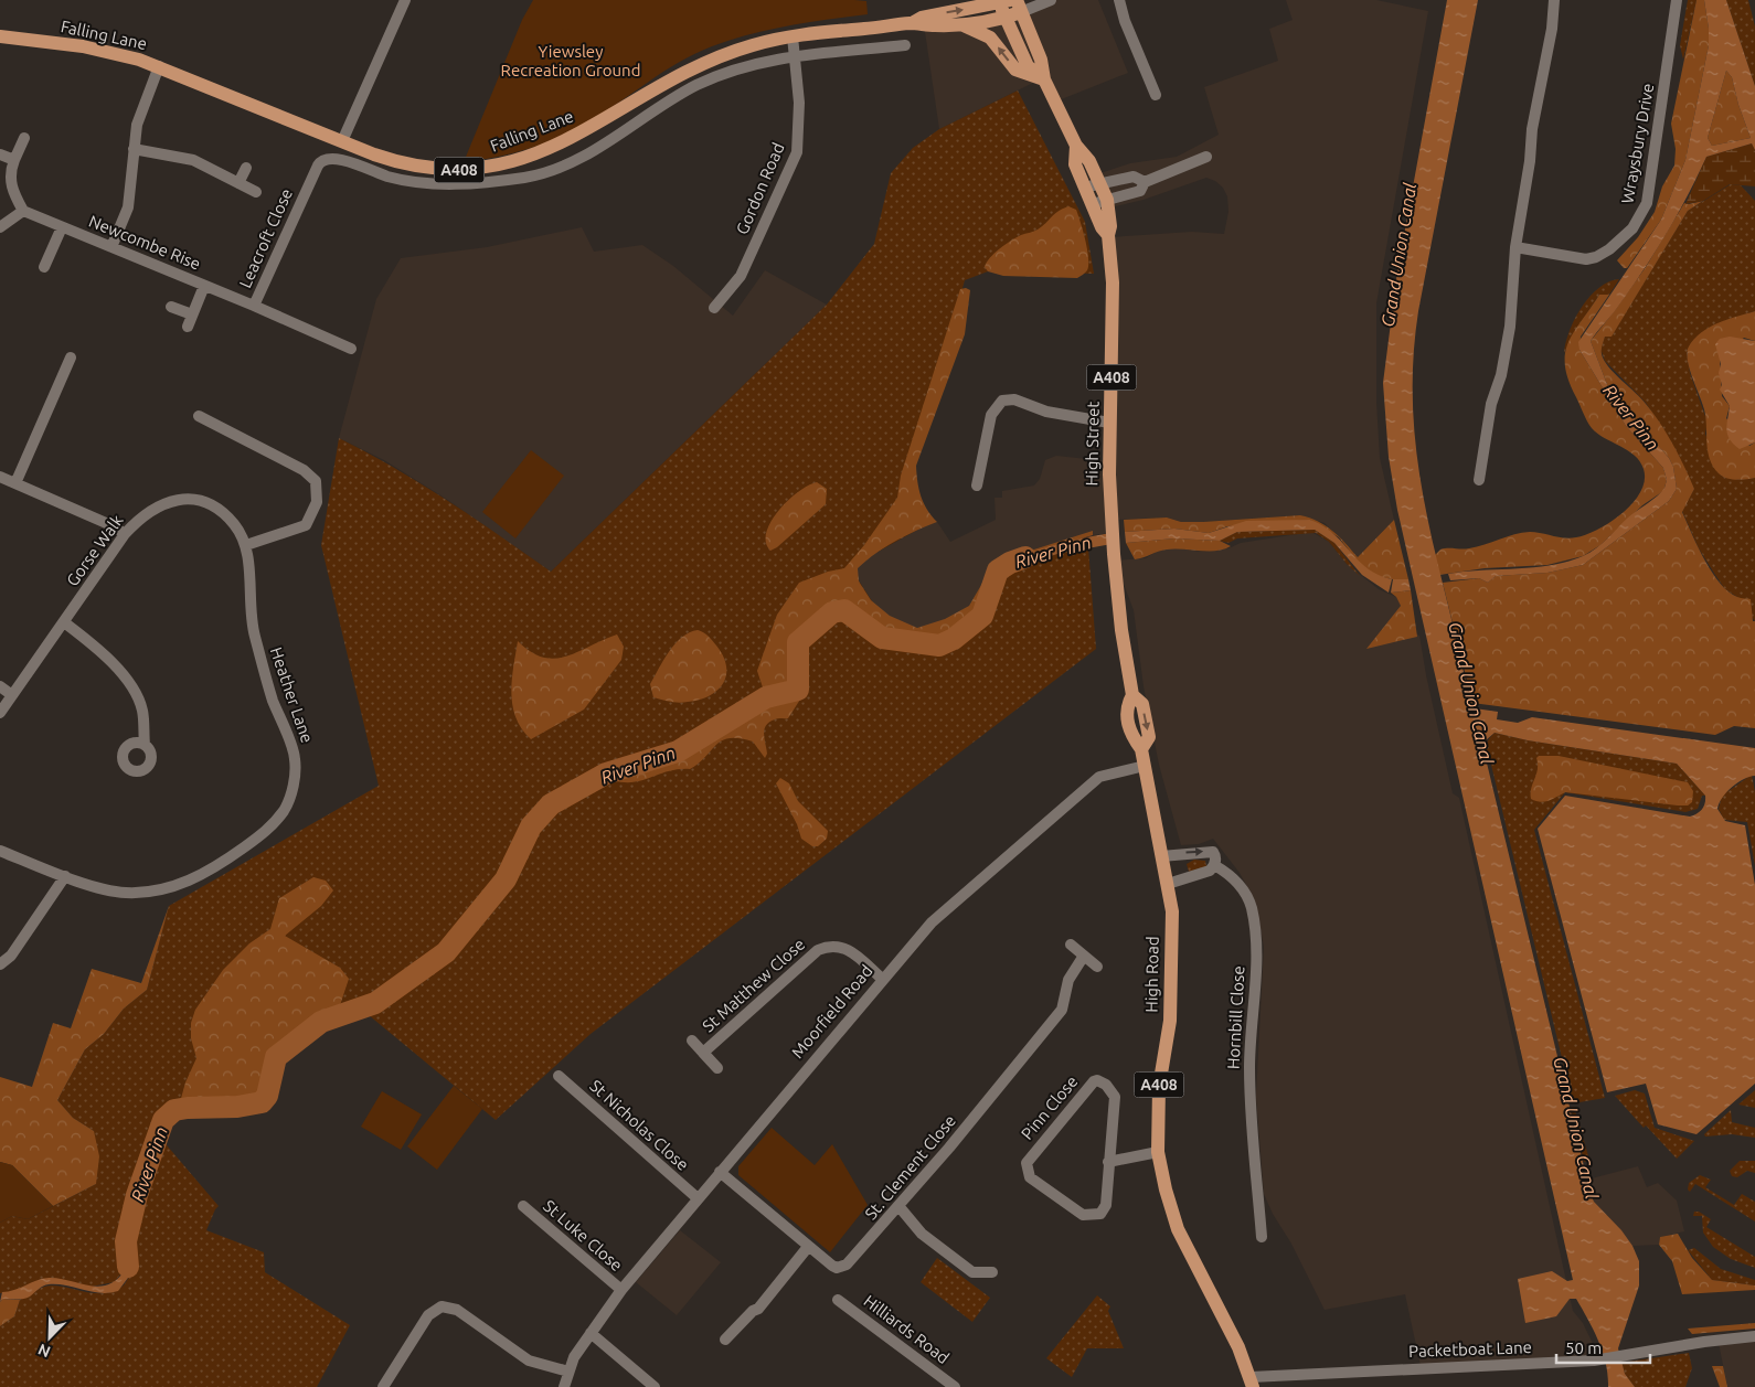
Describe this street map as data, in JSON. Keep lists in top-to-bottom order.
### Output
{
  "streets": {
    "main road": [
      "Falling Lane",
      "A408",
      "High Street",
      "High Road"
    ],
    "street": [
      "Wraysbury Drive",
      "Gordon Road",
      "Leacroft Close",
      "Newcombe Rise",
      "Gorse Walk",
      "Heather Lane",
      "St Matthew Close",
      "Moorfield Road",
      "Hornbill Close",
      "Pinn Close",
      "St Nicholas Close",
      "St. Clement Close",
      "St Luke Close",
      "Hilliards Road",
      "Packetboat Lane"
    ]
  },
  "crossings": [
    ["Falling Lane", "Gordon Road"],
    ["Falling Lane", "Leacroft Close"],
    ["Falling Lane", "High Street"],
    ["Leacroft Close", "Newcombe Rise"],
    ["High Street", "High Road"],
    ["Gorse Walk", "Heather Lane"],
    ["High Road", "Moorfield Road"],
    ["High Road", "Hornbill Close"],
    ["High Road", "Packetboat Lane"],
    ["St Matthew Close", "Moorfield Road"],
    ["Moorfield Road", "St Nicholas Close"],
    ["Moorfield Road", "St. Clement Close"],
    ["Moorfield Road", "St Luke Close"]
  ],
  "water": ["Grand Union Canal", "River Pinn"],
  "parks": ["Yiewsley Recreation Ground"],
  "scale_bar": "50 m",
  "north": "bottom left"
}
